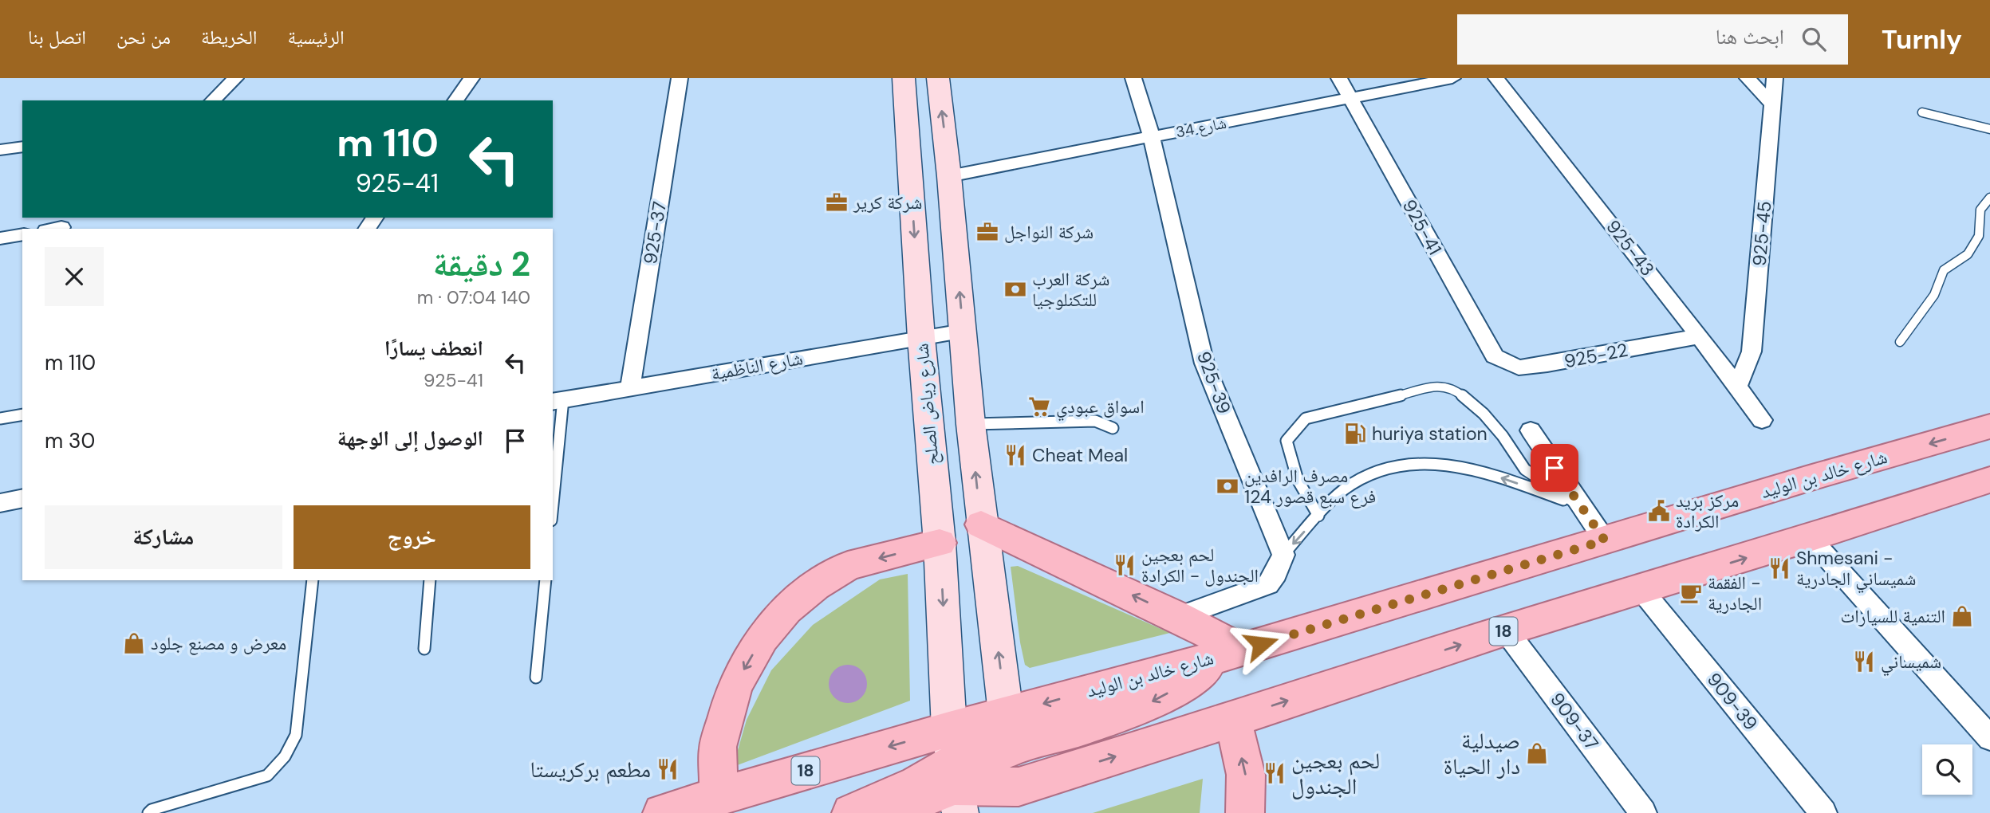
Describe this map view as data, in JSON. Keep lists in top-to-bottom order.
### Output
{
  "streets": {
    "main road": ["شارع خالد بن الوليد", "18"],
    "street": [
      "شارع 34",
      "925-41",
      "925-37",
      "925-45",
      "925-43",
      "925-22",
      "شارع الناظمية",
      "925-39",
      "شارع رياض الصلح",
      "909-39",
      "909-37"
    ]
  },
  "crossings": [
    ["شارع 34", "925-41"],
    ["شارع 34", "925-39"],
    ["925-41", "925-22"],
    ["925-37", "شارع الناظمية"],
    ["925-45", "925-43"],
    ["925-43", "925-22"],
    ["شارع الناظمية", "شارع رياض الصلح"],
    ["شارع رياض الصلح", "18"],
    ["18", "909-39"],
    ["18", "909-37"]
  ],
  "places": {
    "office": ["شركة كرير", "شركة النواجل"],
    "bank": ["شركة العرب للتكنلوجيا", "مصرف الرافدين فرع سبع قصور 124"],
    "supermarket": ["اسواق عبودي"],
    "fuel station": ["huriya station"],
    "restaurant": [
      "Cheat Meal",
      "لحم بعجين الجندول - الكرادة",
      "Shmesani - شميساني الجادرية",
      "شميساني",
      "مطعم بركريستا",
      "لحم بعجين الجندول"
    ],
    "public building": ["مركز بريد الكرادة"],
    "cafe": ["الفقمة - الجادرية"],
    "shop": ["التنمية للسيارات", "معرض و مصنع جلود", "صيدلية دار الحياة"]
  },
  "page": {
    "header": "Turnly",
    "search": "ابحث هنا",
    "nav": [
      "الرئيسية",
      "الخريطة",
      "من نحن",
      "اتصل بنا"
    ],
    "turn": ["110 m", "925-41"],
    "heading": ["2 دقيقة", "140 m · 07:04"],
    "list": [
      {
        "name": "انعطف يسارًا",
        "note": "925-41",
        "value": "110 m"
      },
      {
        "name": "الوصول إلى الوجهة",
        "value": "30 m"
      }
    ],
    "buttons": ["خروج", "مشاركة"]
  }
}
